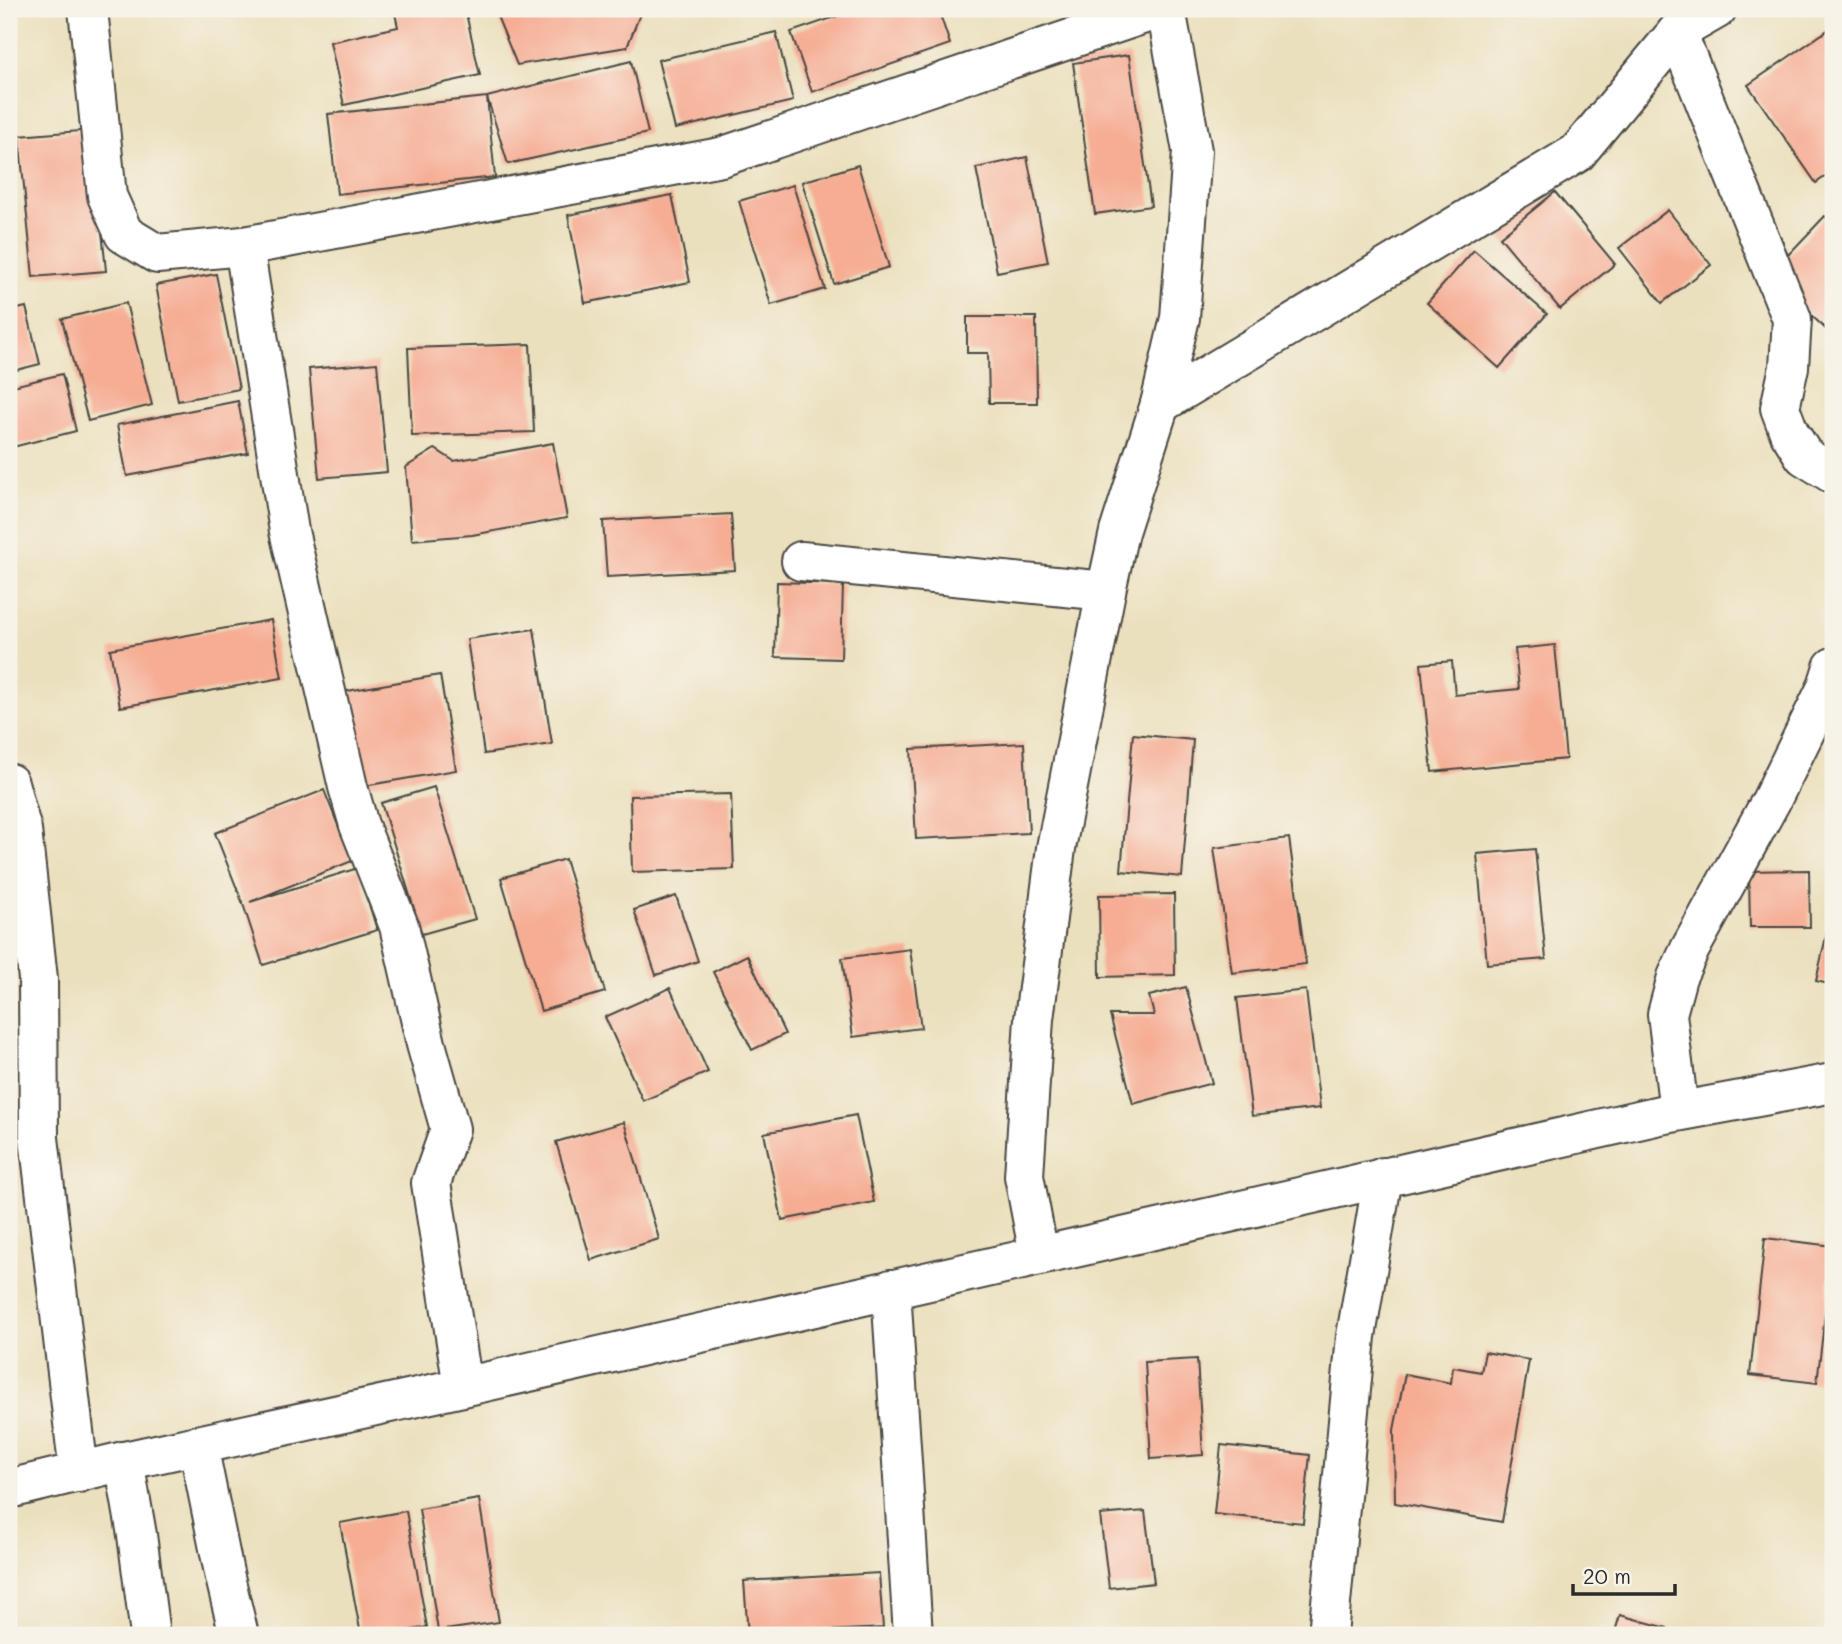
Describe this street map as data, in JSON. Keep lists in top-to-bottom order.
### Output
{
  "scale_bar": "20 m"
}
